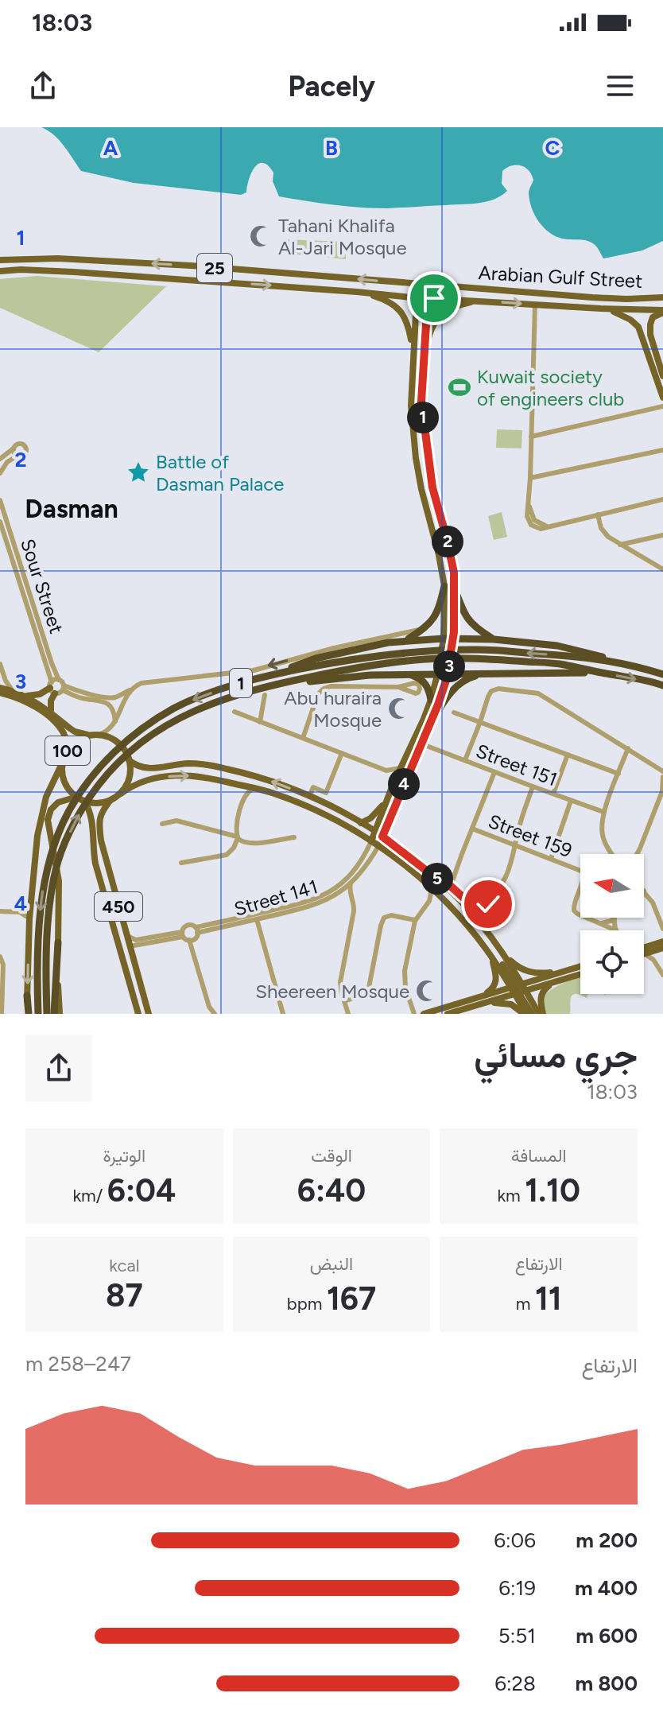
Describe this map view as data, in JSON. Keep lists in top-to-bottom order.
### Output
{
  "streets": {
    "highway": ["1"],
    "main road": [
      "25",
      "Arabian Gulf Street",
      "100",
      "450"
    ],
    "street": [
      "Sour Street",
      "Street 151",
      "Street 159",
      "Street 141"
    ]
  },
  "crossings": [
    ["100", "450"]
  ],
  "districts": ["Dasman"],
  "places": {
    "mosque": ["Tahani Khalifa Al-Jari Mosque", "Abu huraira Mosque", "Sheereen Mosque"],
    "sports": ["Kuwait society of engineers club"],
    "place": ["Battle of Dasman Palace"]
  },
  "north": "left",
  "page": {
    "status": "18:03",
    "header": "Pacely",
    "pins": [
      "1",
      "2",
      "3",
      "4",
      "5"
    ],
    "heading": ["جري مسائي", "18:03"],
    "stats": [
      ["المسافة", "1.10 km"],
      ["الوقت", "6:40"],
      ["الوتيرة", "6:04 /km"],
      ["الارتفاع", "11 m"],
      ["النبض", "167 bpm"],
      ["kcal", "87"]
    ],
    "chart": ["الارتفاع", "247–258 m"],
    "list": [
      {
        "name": "200 m",
        "note": "6:06"
      },
      {
        "name": "400 m",
        "note": "6:19"
      },
      {
        "name": "600 m",
        "note": "5:51"
      },
      {
        "name": "800 m",
        "note": "6:28"
      }
    ]
  },
  "grid": {
    "columns": ["A", "B", "C"],
    "rows": [
      "1",
      "2",
      "3",
      "4"
    ]
  }
}
